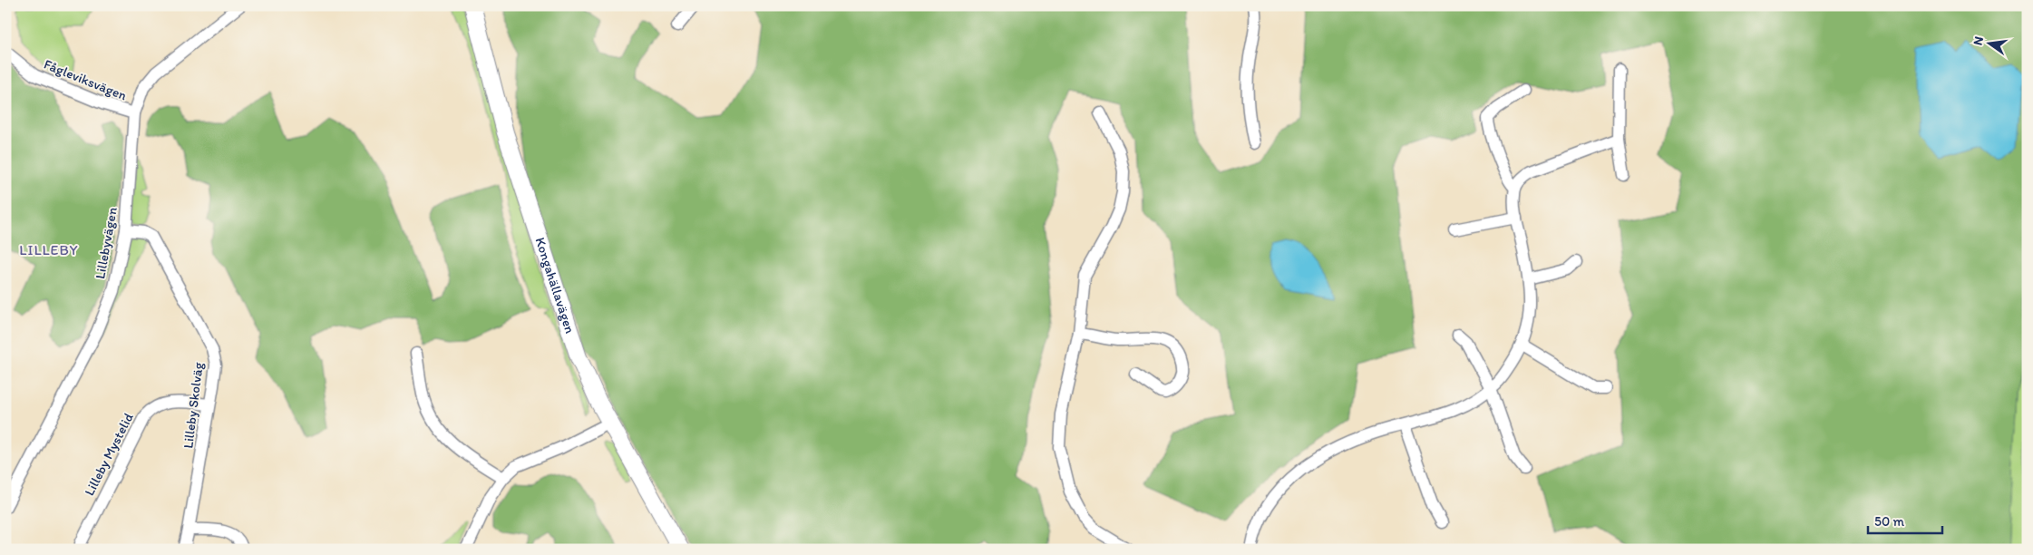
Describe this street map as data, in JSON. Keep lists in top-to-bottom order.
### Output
{
  "streets": {
    "street": [
      "Fågleviksvägen",
      "Lillebyvägen",
      "Kongahällavägen",
      "Lilleby Skolväg",
      "Lilleby Mystelid"
    ]
  },
  "crossings": [
    ["Fågleviksvägen", "Lillebyvägen"],
    ["Lillebyvägen", "Lilleby Skolväg"],
    ["Lilleby Skolväg", "Lilleby Mystelid"]
  ],
  "districts": ["LILLEBY"],
  "scale_bar": "50 m",
  "north": "left"
}
